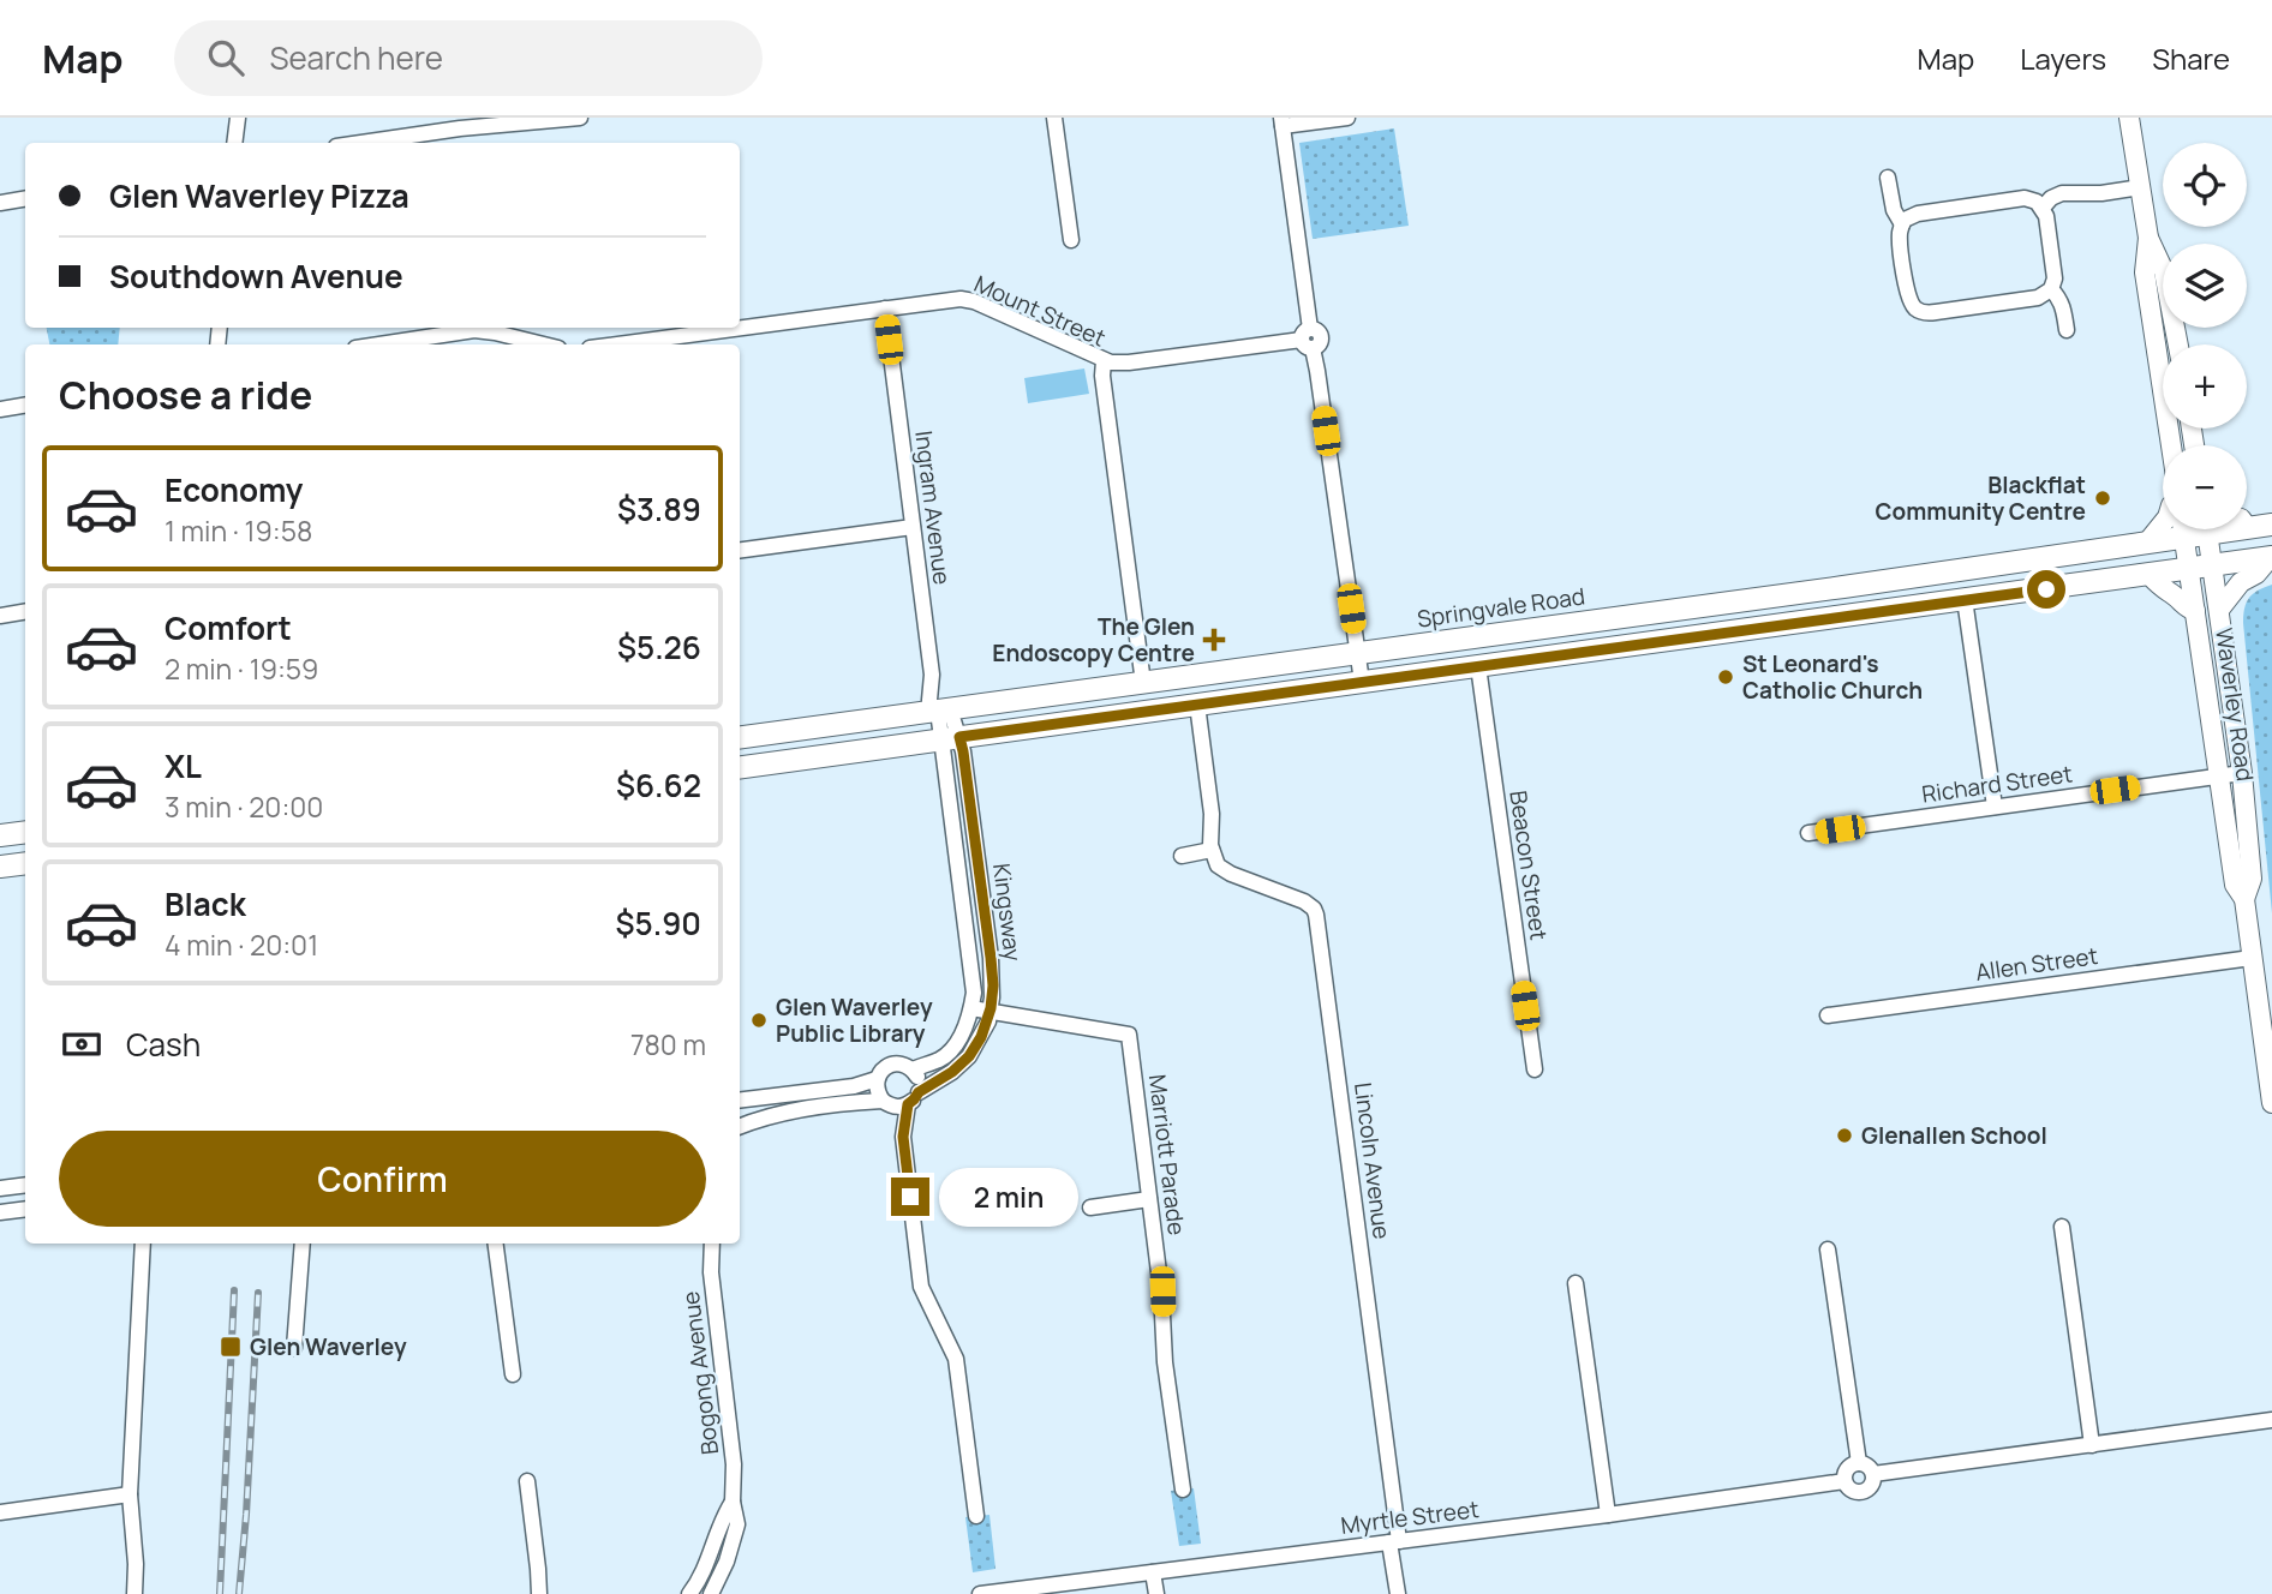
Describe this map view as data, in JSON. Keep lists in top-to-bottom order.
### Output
{
  "streets": {
    "highway": ["Springvale Road"],
    "main road": ["Waverley Road"],
    "street": [
      "Mount Street",
      "Ingram Avenue",
      "Richard Street",
      "Beacon Street",
      "Kingsway",
      "Allen Street",
      "Marriott Parade",
      "Lincoln Avenue",
      "Bogong Avenue",
      "Myrtle Street"
    ]
  },
  "crossings": [
    ["Mount Street", "Ingram Avenue"],
    ["Mount Street", "Springvale Road"],
    ["Ingram Avenue", "Springvale Road"],
    ["Ingram Avenue", "Kingsway"],
    ["Springvale Road", "Waverley Road"],
    ["Springvale Road", "Kingsway"],
    ["Waverley Road", "Richard Street"],
    ["Waverley Road", "Allen Street"],
    ["Kingsway", "Marriott Parade"],
    ["Lincoln Avenue", "Myrtle Street"]
  ],
  "places": {
    "other": [
      "Blackflat Community Centre",
      "St Leonard's Catholic Church",
      "Glen Waverley Public Library",
      "Glenallen School"
    ],
    "health": ["The Glen Endoscopy Centre"],
    "transit": ["Glen Waverley"]
  },
  "page": {
    "header": "Map",
    "search": "Search here",
    "nav": ["Map", "Layers", "Share"],
    "map_buttons": ["+", "−"],
    "banner": ["Glen Waverley Pizza", "Southdown Avenue"],
    "heading": "Choose a ride",
    "list": [
      {
        "name": "Economy",
        "note": "1 min · 19:58",
        "value": "$3.89"
      },
      {
        "name": "Comfort",
        "note": "2 min · 19:59",
        "value": "$5.26"
      },
      {
        "name": "XL",
        "note": "3 min · 20:00",
        "value": "$6.62"
      },
      {
        "name": "Black",
        "note": "4 min · 20:01",
        "value": "$5.90"
      }
    ],
    "pay": ["Cash", "780 m"],
    "buttons": "Confirm",
    "bubble": "2 min"
  }
}
